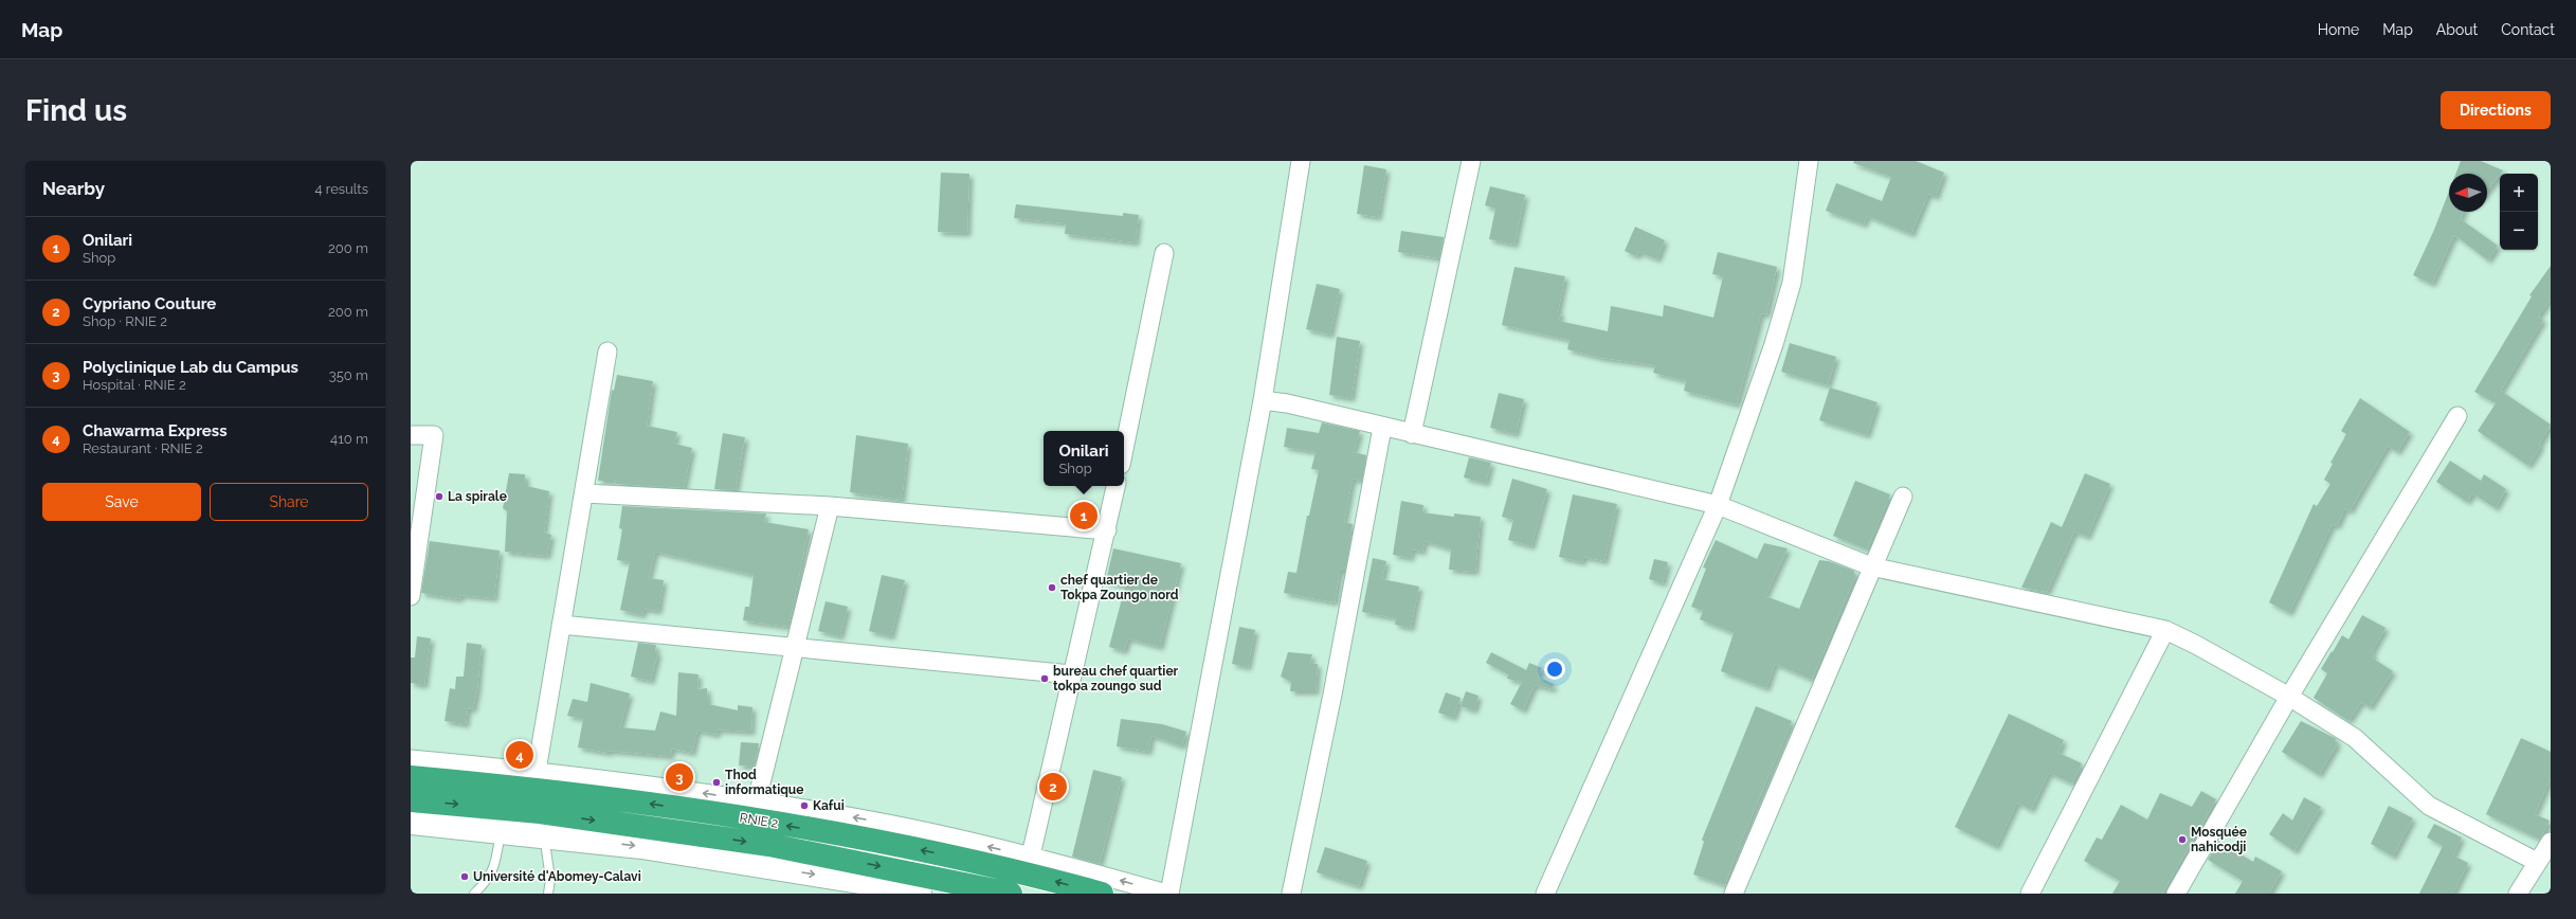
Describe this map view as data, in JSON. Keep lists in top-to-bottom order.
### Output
{
  "streets": {
    "highway": ["RNIE 2"]
  },
  "places": [
    "La spirale",
    "chef quartier de Tokpa Zoungo nord",
    "bureau chef quartier tokpa zoungo sud",
    "Thod informatique",
    "Kafui",
    "Mosquée nahicodji",
    "Université d'Abomey-Calavi"
  ],
  "north": "left",
  "page": {
    "header": "Map",
    "nav": [
      "Home",
      "Map",
      "About",
      "Contact"
    ],
    "buttons": [
      "Directions",
      ["Save", "Share"]
    ],
    "title": "Find us",
    "heading": ["Nearby", "4 results"],
    "map_buttons": ["+", "−"],
    "list": [
      {
        "mark": "1",
        "name": "Onilari",
        "note": "Shop",
        "value": "200 m"
      },
      {
        "mark": "2",
        "name": "Cypriano Couture",
        "note": "Shop · RNIE 2",
        "value": "200 m"
      },
      {
        "mark": "3",
        "name": "Polyclinique Lab du Campus",
        "note": "Hospital · RNIE 2",
        "value": "350 m"
      },
      {
        "mark": "4",
        "name": "Chawarma Express",
        "note": "Restaurant · RNIE 2",
        "value": "410 m"
      }
    ],
    "popup": ["Onilari", "Shop"],
    "pins": [
      "1",
      "4",
      "3",
      "2"
    ]
  }
}
